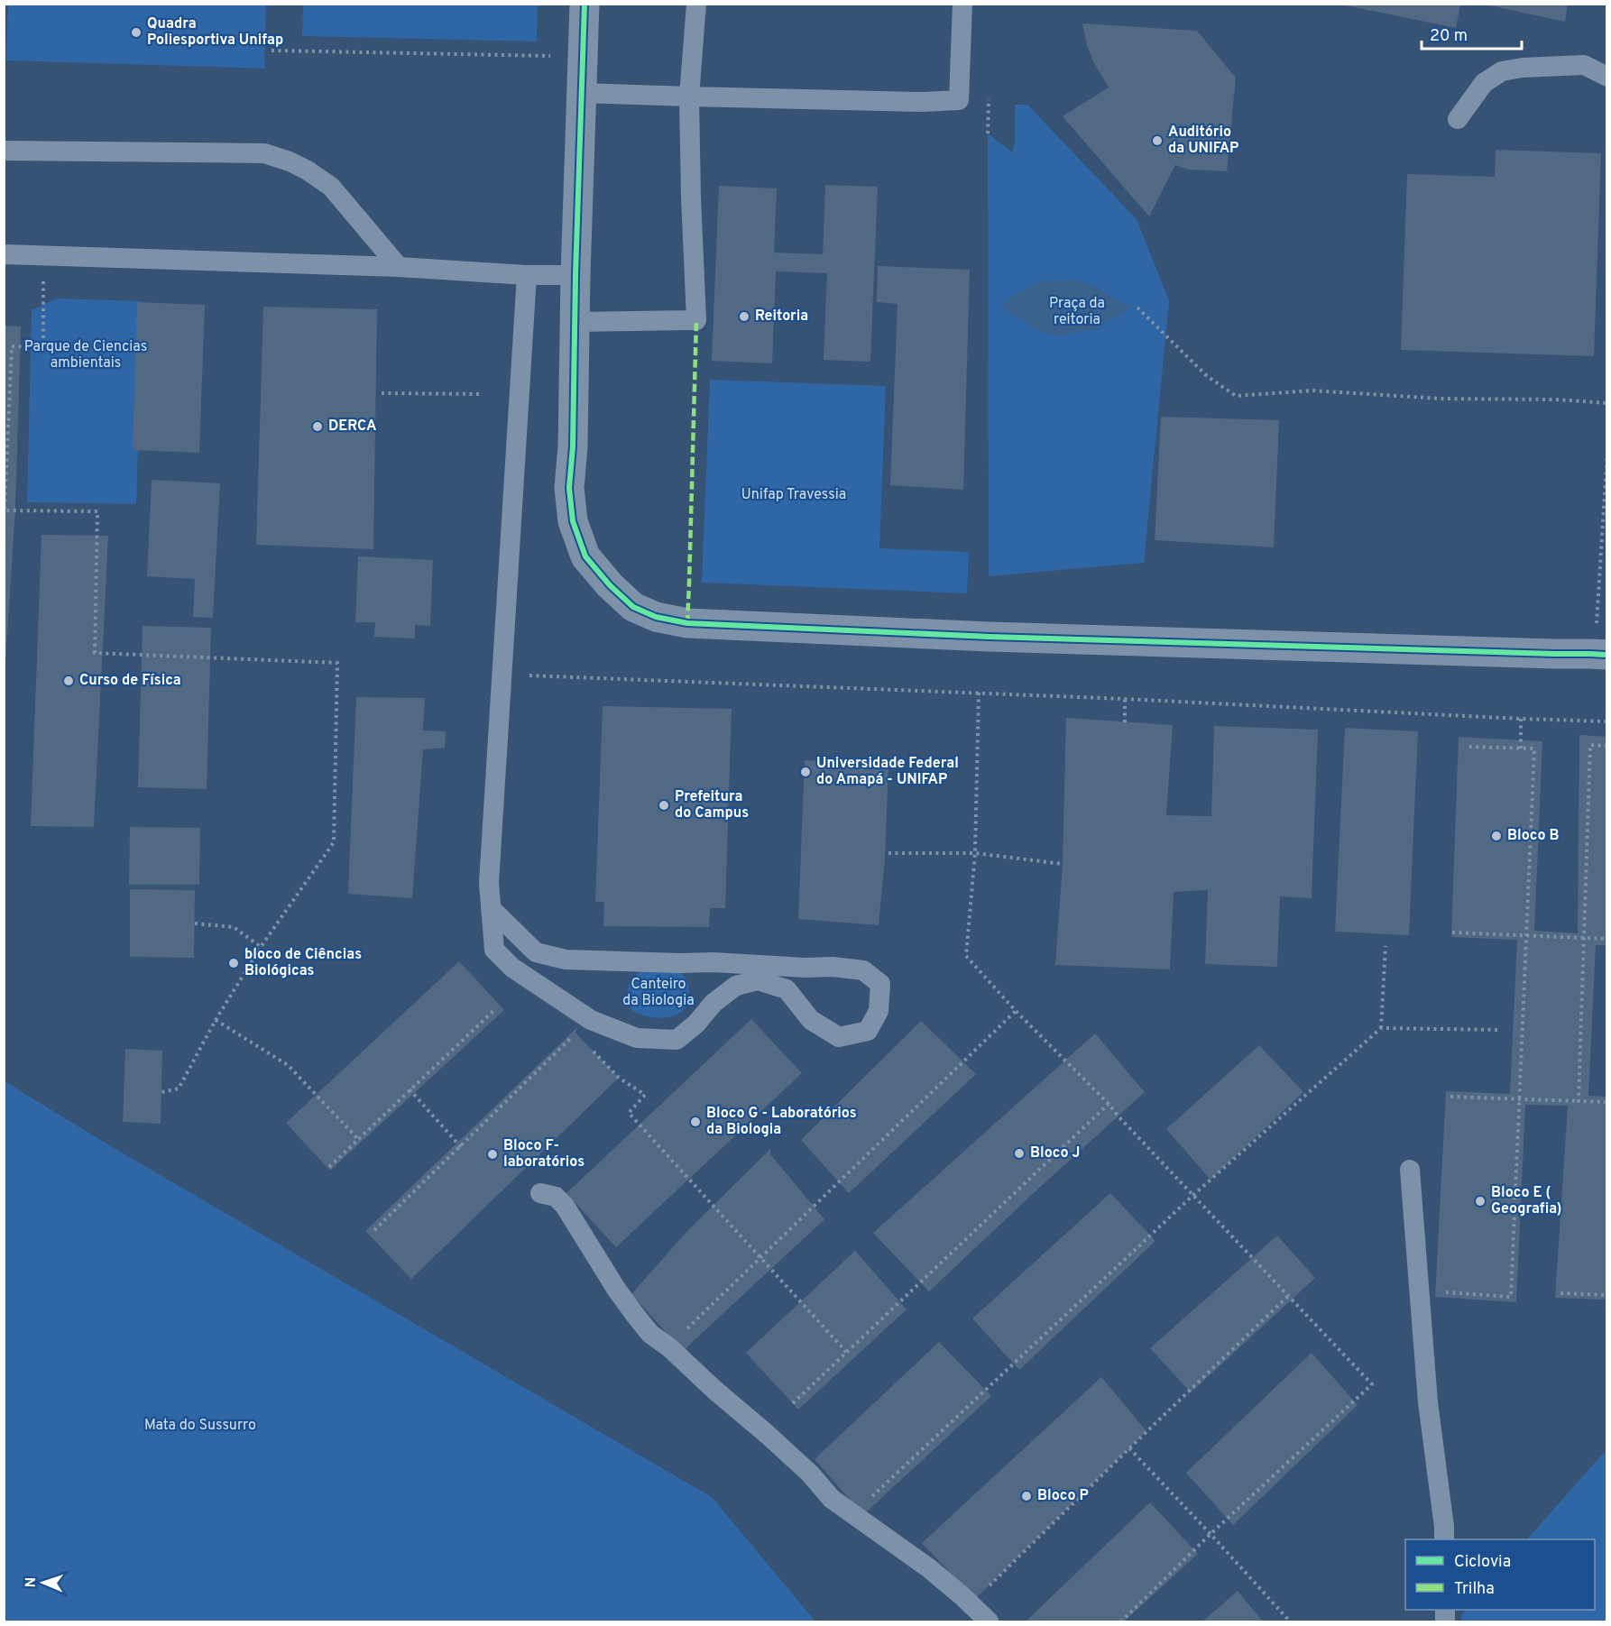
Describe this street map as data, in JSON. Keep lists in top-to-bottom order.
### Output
{
  "parks": [
    "Praça da reitoria",
    "Parque de Ciencias ambientais",
    "Unifap Travessia",
    "Canteiro da Biologia",
    "Mata do Sussurro"
  ],
  "places": [
    "Quadra Poliesportiva Unifap",
    "Auditório da UNIFAP",
    "Reitoria",
    "DERCA",
    "Curso de Física",
    "Universidade Federal do Amapá - UNIFAP",
    "Prefeitura do Campus",
    "Bloco B",
    "bloco de Ciências Biológicas",
    "Bloco G - Laboratórios da Biologia",
    "Bloco J",
    "Bloco F- laboratórios",
    "Bloco E ( Geografia)",
    "Bloco P"
  ],
  "legend": ["Ciclovia", "Trilha"],
  "scale_bar": "20 m",
  "north": "left"
}
